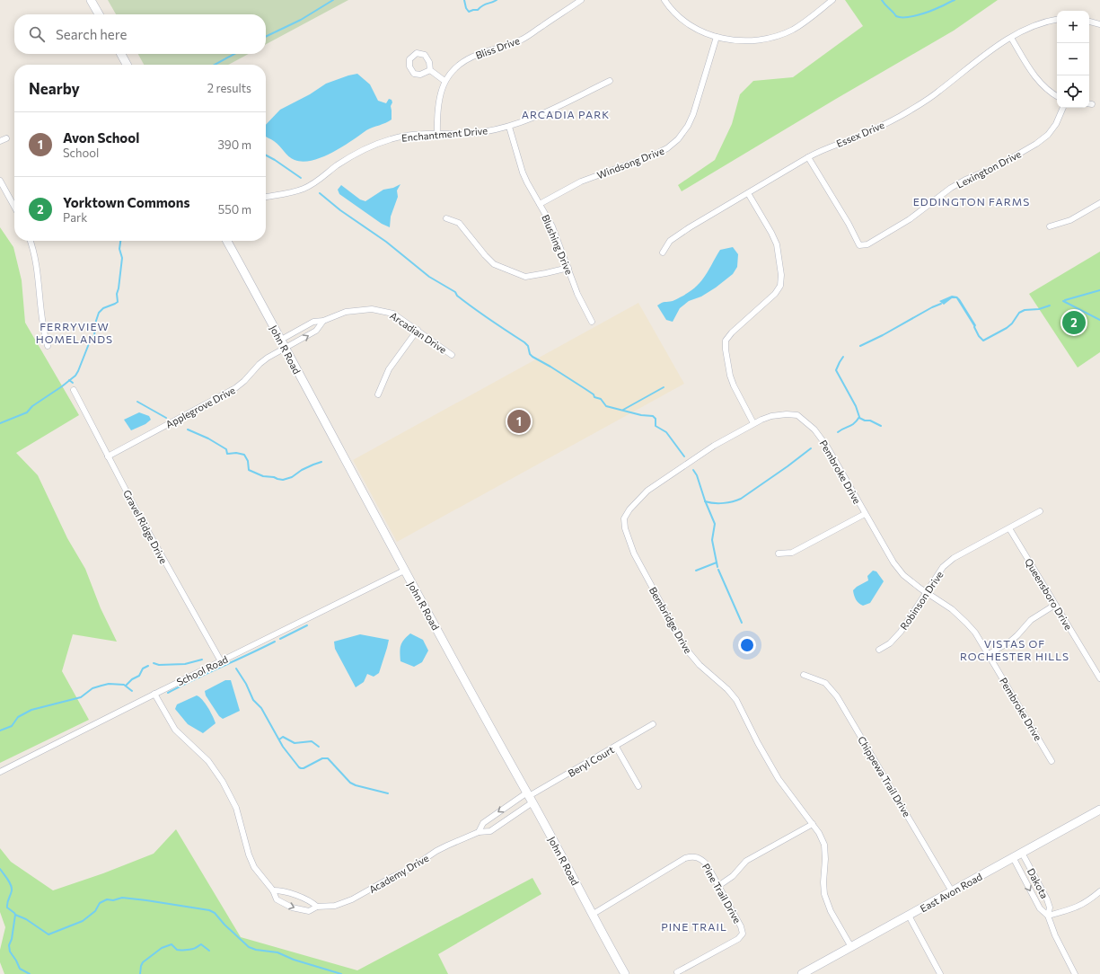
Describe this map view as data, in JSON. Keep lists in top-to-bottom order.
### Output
{
  "streets": {
    "main road": ["John R Road", "East Avon Road"],
    "street": [
      "Bliss Drive",
      "Enchantment Drive",
      "Essex Drive",
      "Windsong Drive",
      "Lexington Drive",
      "Blushing Drive",
      "Arcadian Drive",
      "Applegrove Drive",
      "Pembroke Drive",
      "Gravel Ridge Drive",
      "Queensboro Drive",
      "Robinson Drive",
      "Bembridge Drive",
      "School Road",
      "Beryl Court",
      "Chippewa Trail Drive",
      "Academy Drive",
      "Dakota",
      "Pine Trail Drive"
    ]
  },
  "crossings": [
    ["Bliss Drive", "Enchantment Drive"],
    ["Enchantment Drive", "Blushing Drive"],
    ["Essex Drive", "Lexington Drive"],
    ["Windsong Drive", "Blushing Drive"],
    ["Arcadian Drive", "John R Road"],
    ["Arcadian Drive", "Applegrove Drive"],
    ["John R Road", "Applegrove Drive"],
    ["John R Road", "School Road"],
    ["John R Road", "Beryl Court"],
    ["John R Road", "Academy Drive"],
    ["John R Road", "Pine Trail Drive"],
    ["Applegrove Drive", "Gravel Ridge Drive"],
    ["Pembroke Drive", "Robinson Drive"],
    ["Pembroke Drive", "Bembridge Drive"],
    ["Gravel Ridge Drive", "School Road"],
    ["Queensboro Drive", "Robinson Drive"],
    ["Bembridge Drive", "East Avon Road"],
    ["School Road", "Academy Drive"],
    ["Beryl Court", "Academy Drive"],
    ["Chippewa Trail Drive", "East Avon Road"],
    ["Dakota", "East Avon Road"]
  ],
  "districts": [
    "ARCADIA PARK",
    "EDDINGTON FARMS",
    "FERRYVIEW HOMELANDS",
    "VISTAS OF ROCHESTER HILLS",
    "PINE TRAIL"
  ],
  "page": {
    "map_buttons": ["+", "−"],
    "search": "Search here",
    "heading": ["Nearby", "2 results"],
    "list": [
      {
        "mark": "1",
        "name": "Avon School",
        "note": "School",
        "value": "390 m"
      },
      {
        "mark": "2",
        "name": "Yorktown Commons",
        "note": "Park",
        "value": "550 m"
      }
    ],
    "pins": ["2", "1"]
  }
}
